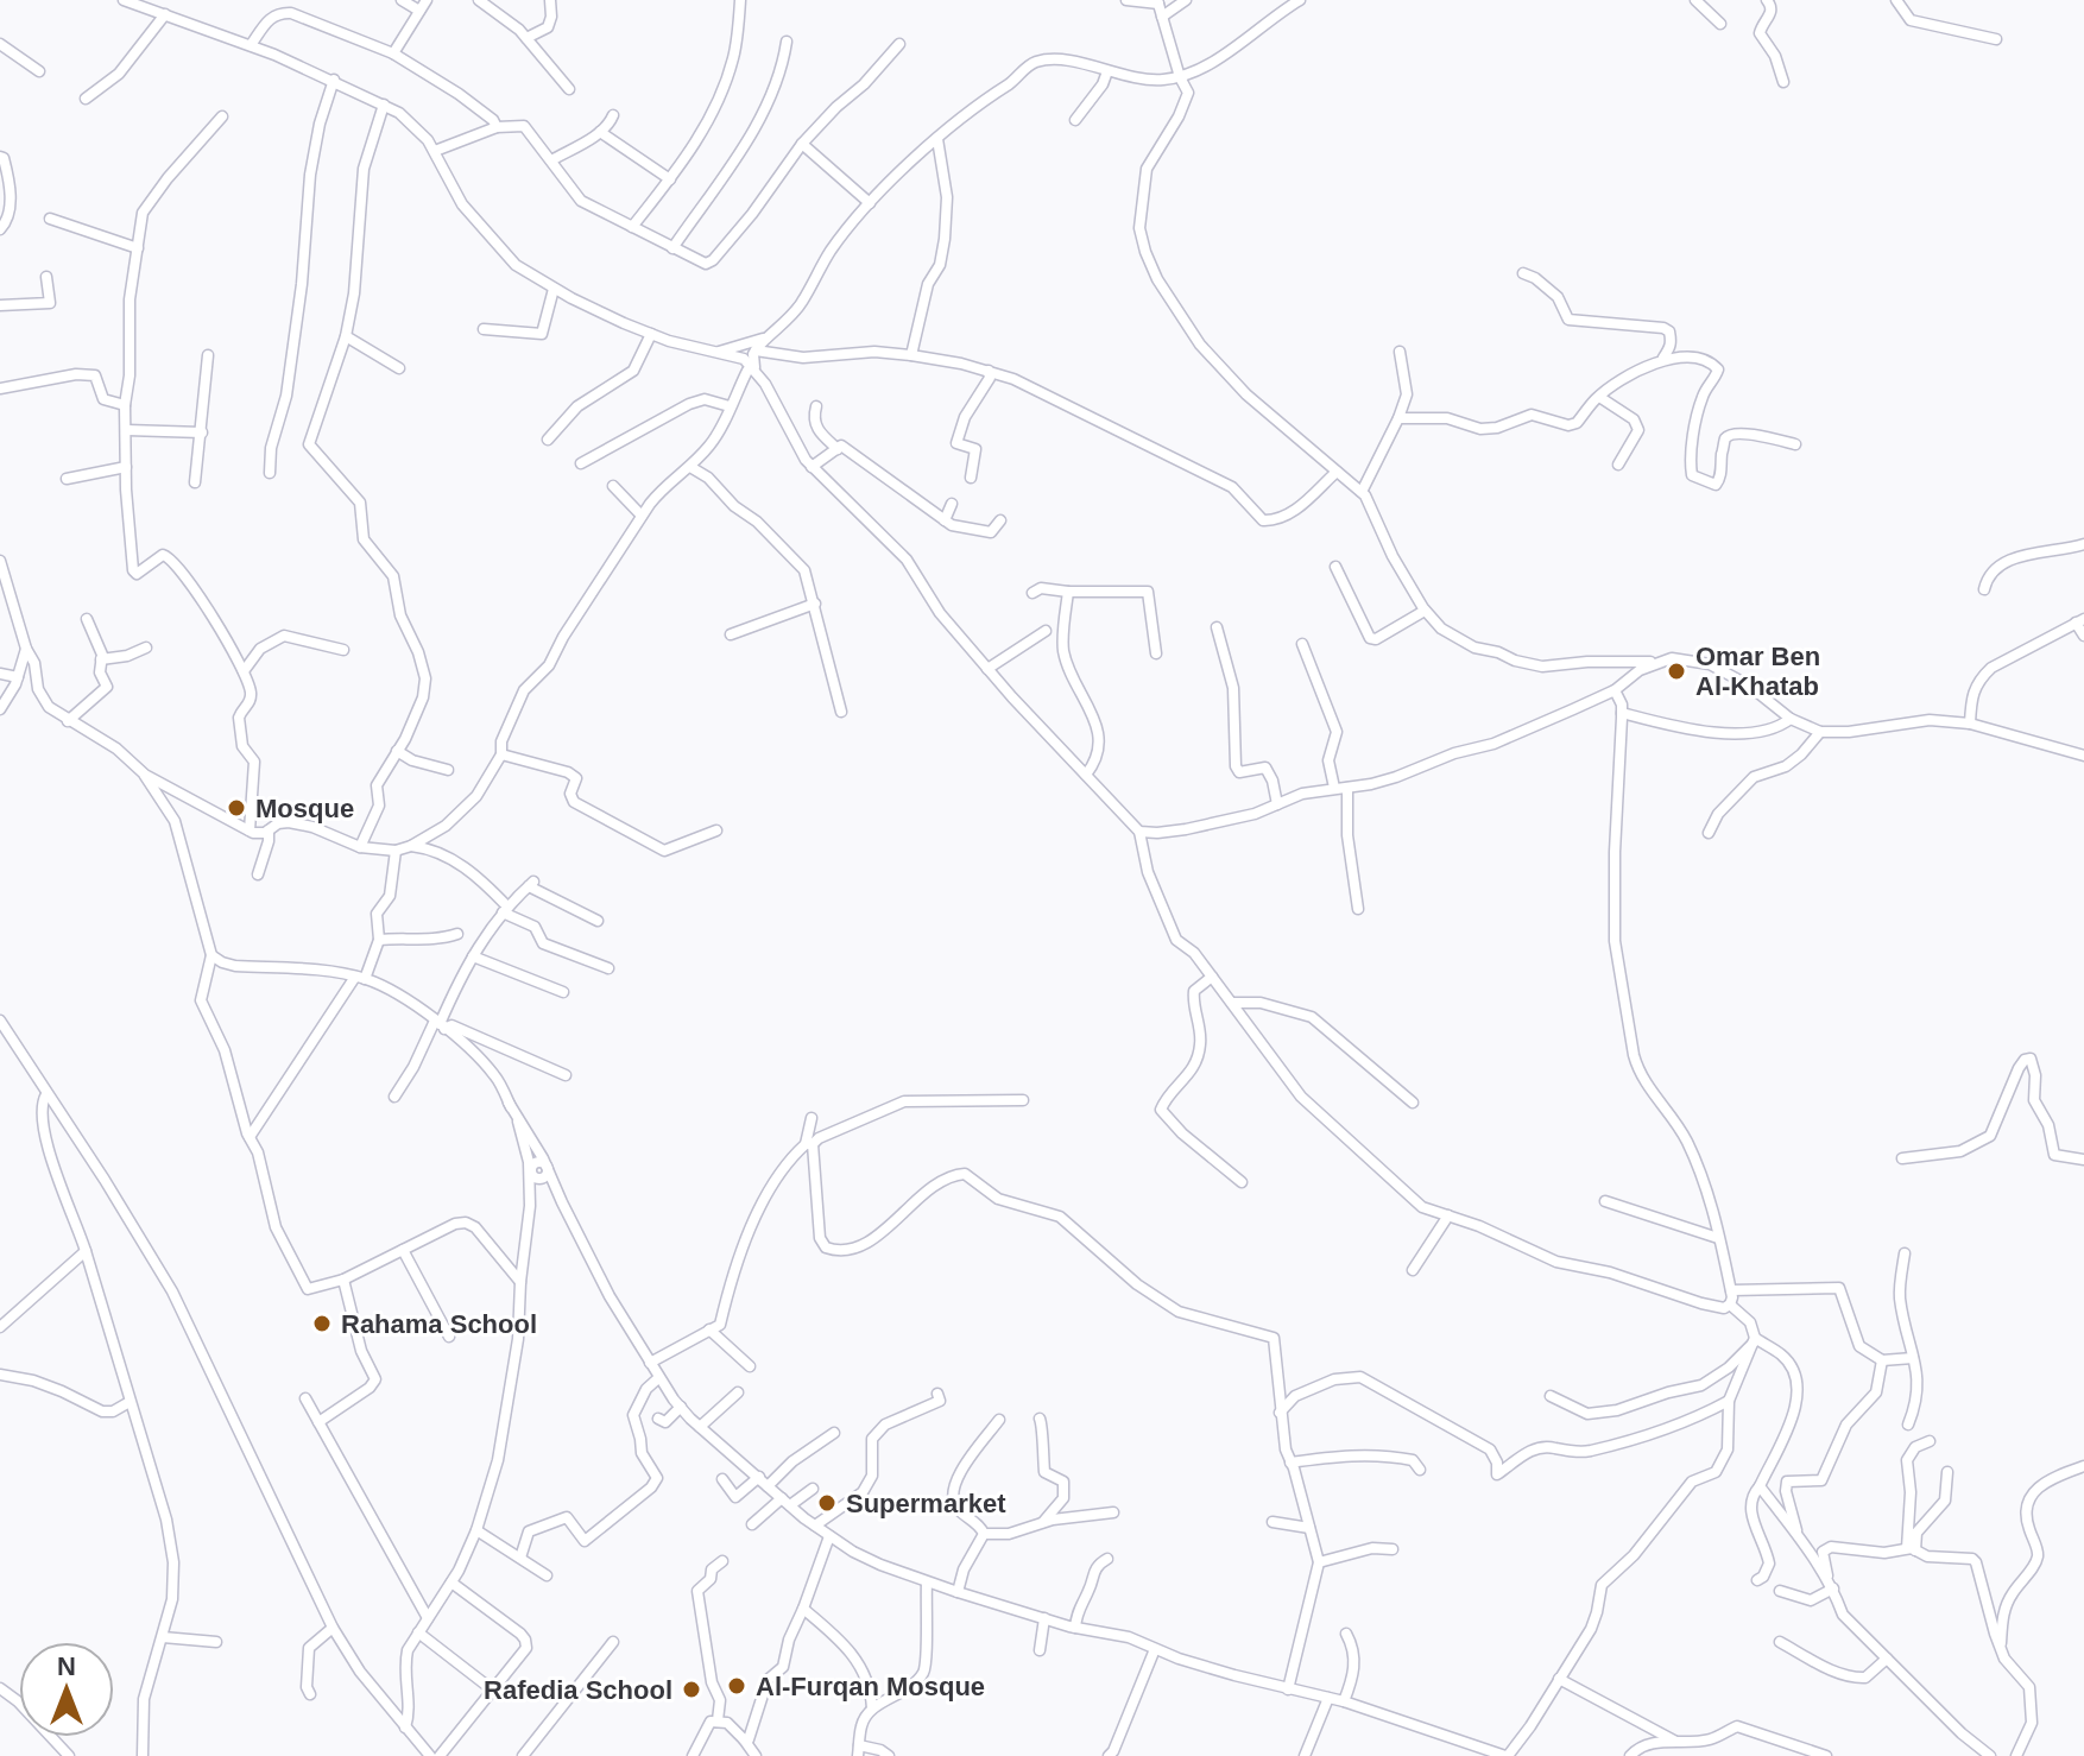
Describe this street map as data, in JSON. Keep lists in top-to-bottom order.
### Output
{
  "places": [
    "Omar Ben Al-Khatab",
    "Mosque",
    "Rahama School",
    "Supermarket",
    "Al-Furqan Mosque",
    "Rafedia School"
  ],
  "north": "top"
}
